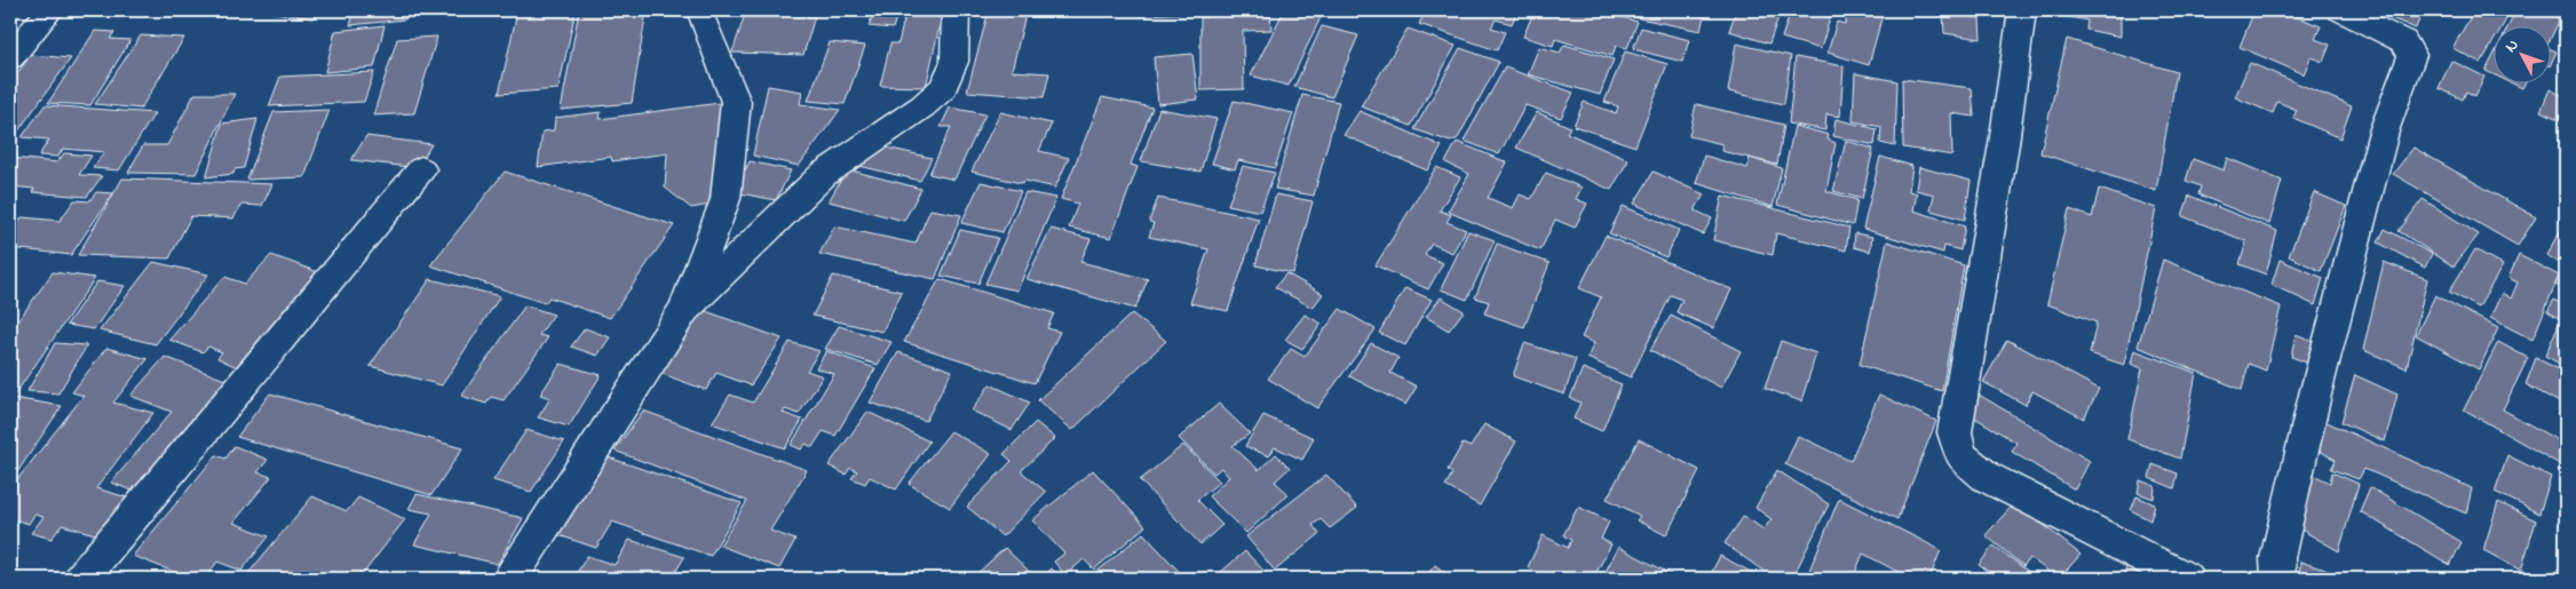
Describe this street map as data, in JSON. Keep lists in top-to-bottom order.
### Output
{
  "north": "top left"
}
